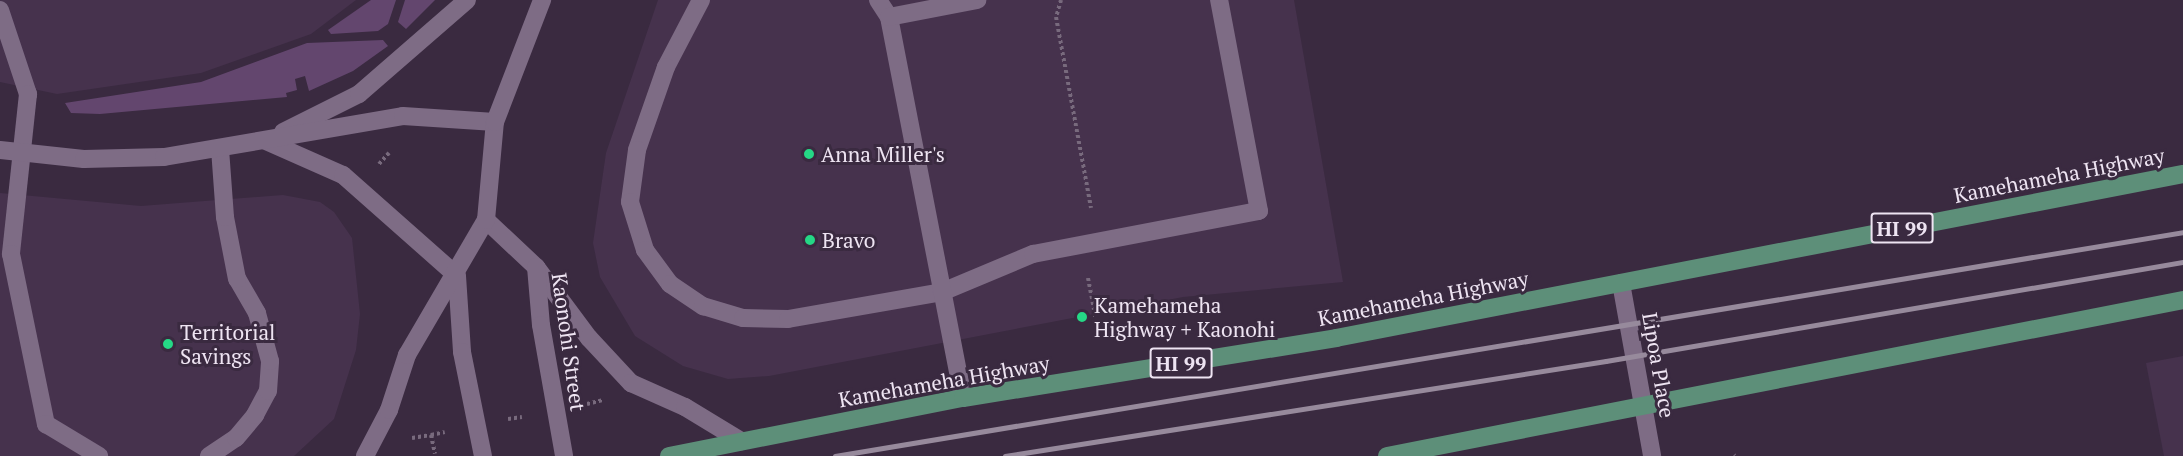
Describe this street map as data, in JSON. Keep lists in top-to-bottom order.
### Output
{
  "streets": {
    "main road": ["Kamehameha Highway", "HI 99"],
    "street": ["Kaonohi Street", "Lipoa Place"]
  },
  "crossings": [
    ["Kamehameha Highway", "Lipoa Place"]
  ],
  "places": [
    "Anna Miller's",
    "Bravo",
    "Kamehameha Highway + Kaonohi",
    "Territorial Savings"
  ]
}
